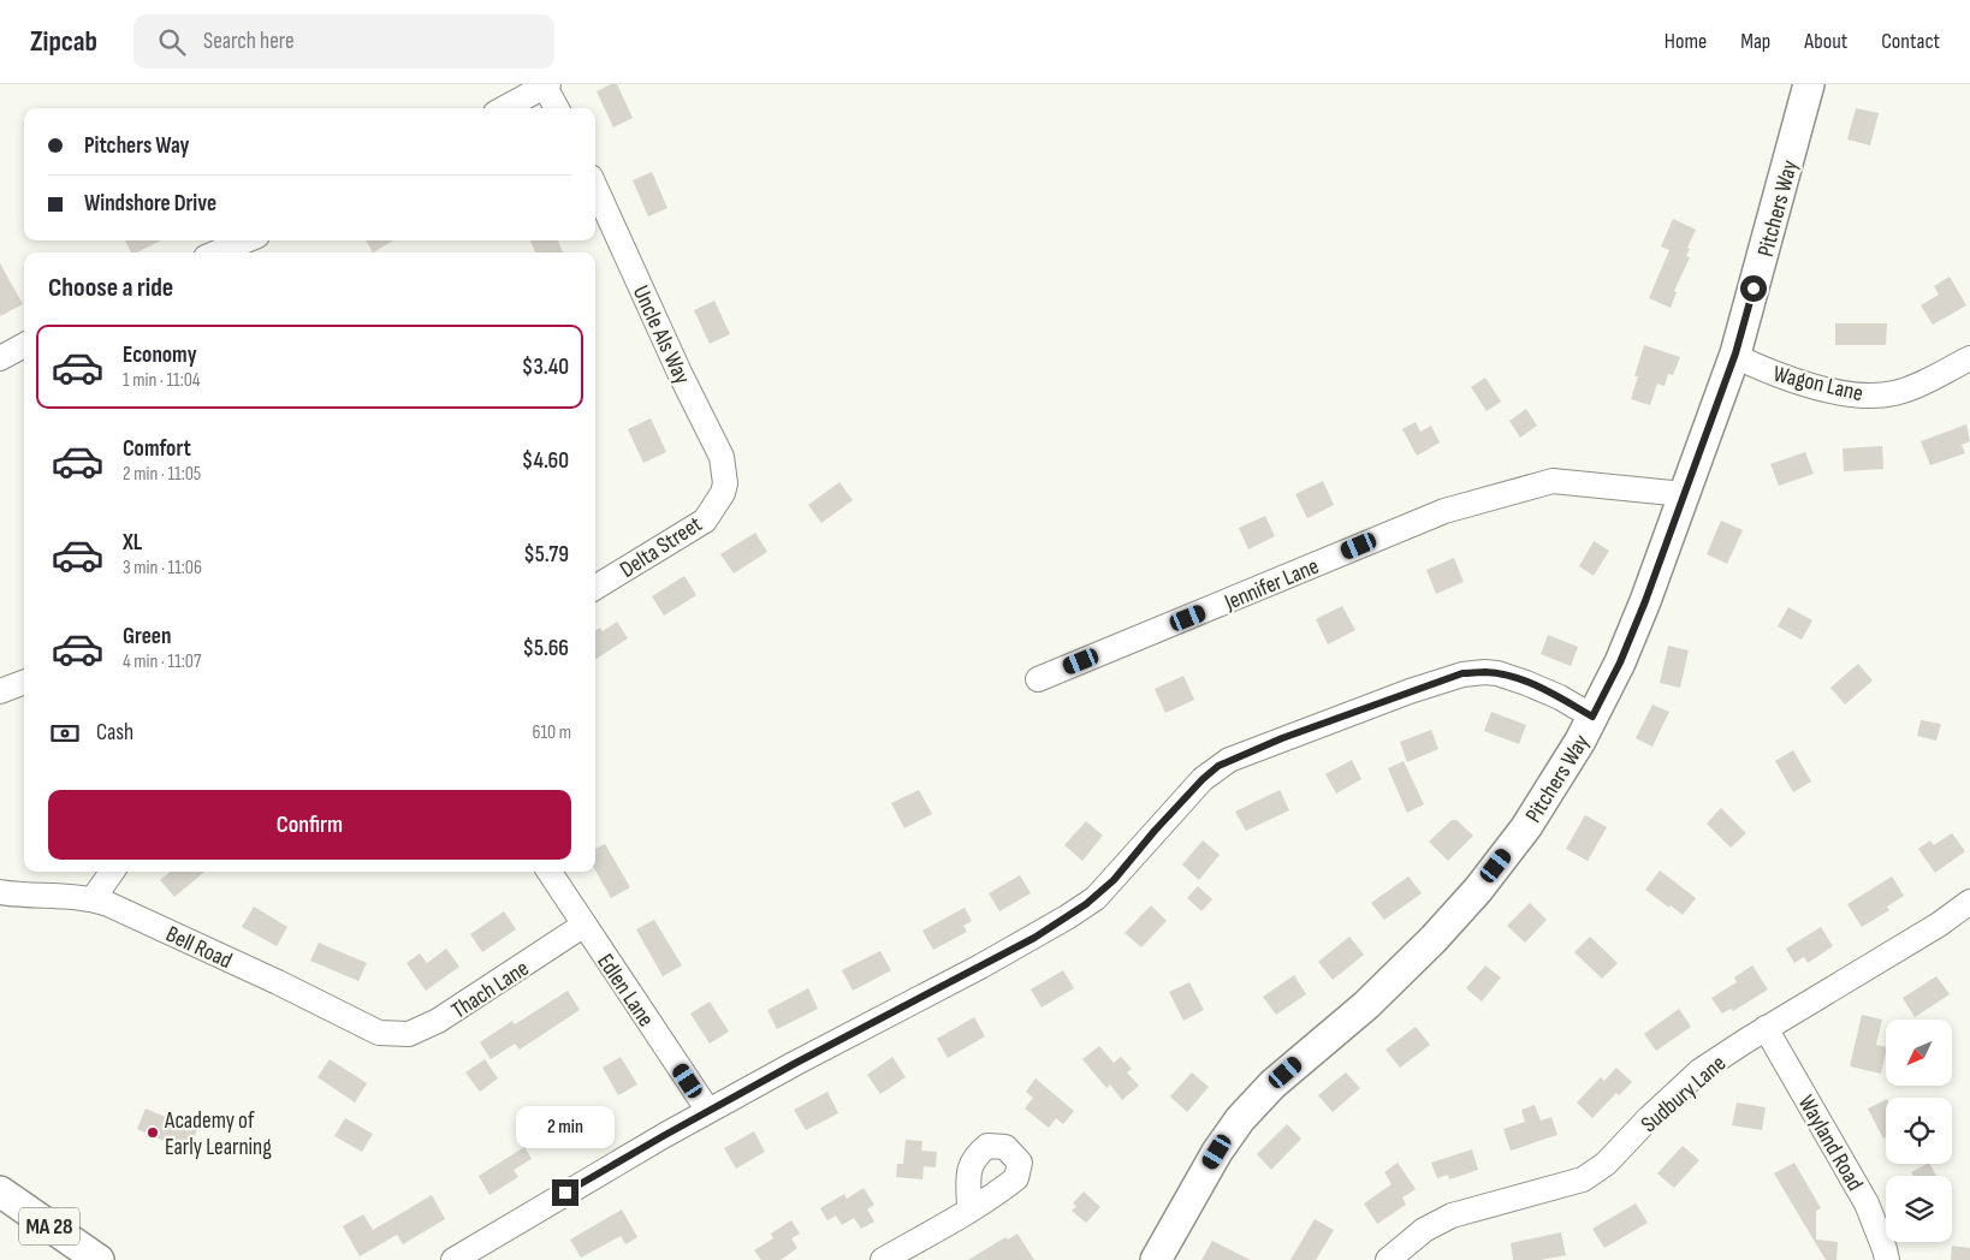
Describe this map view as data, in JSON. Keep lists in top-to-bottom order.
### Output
{
  "streets": {
    "main road": ["Pitchers Way", "MA 28"],
    "street": [
      "Uncle Als Way",
      "Wagon Lane",
      "Delta Street",
      "Jennifer Lane",
      "Bell Road",
      "Thach Lane",
      "Edlen Lane",
      "Sudbury Lane",
      "Wayland Road"
    ]
  },
  "crossings": [
    ["Pitchers Way", "Wagon Lane"],
    ["Pitchers Way", "Jennifer Lane"],
    ["Uncle Als Way", "Delta Street"],
    ["Bell Road", "Thach Lane"],
    ["Thach Lane", "Edlen Lane"],
    ["Sudbury Lane", "Wayland Road"]
  ],
  "places": ["Academy of Early Learning"],
  "north": "bottom left",
  "page": {
    "header": "Zipcab",
    "search": "Search here",
    "nav": [
      "Home",
      "Map",
      "About",
      "Contact"
    ],
    "banner": ["Pitchers Way", "Windshore Drive"],
    "heading": "Choose a ride",
    "list": [
      {
        "name": "Economy",
        "note": "1 min · 11:04",
        "value": "$3.40"
      },
      {
        "name": "Comfort",
        "note": "2 min · 11:05",
        "value": "$4.60"
      },
      {
        "name": "XL",
        "note": "3 min · 11:06",
        "value": "$5.79"
      },
      {
        "name": "Green",
        "note": "4 min · 11:07",
        "value": "$5.66"
      }
    ],
    "pay": ["Cash", "610 m"],
    "buttons": "Confirm",
    "bubble": "2 min"
  }
}
